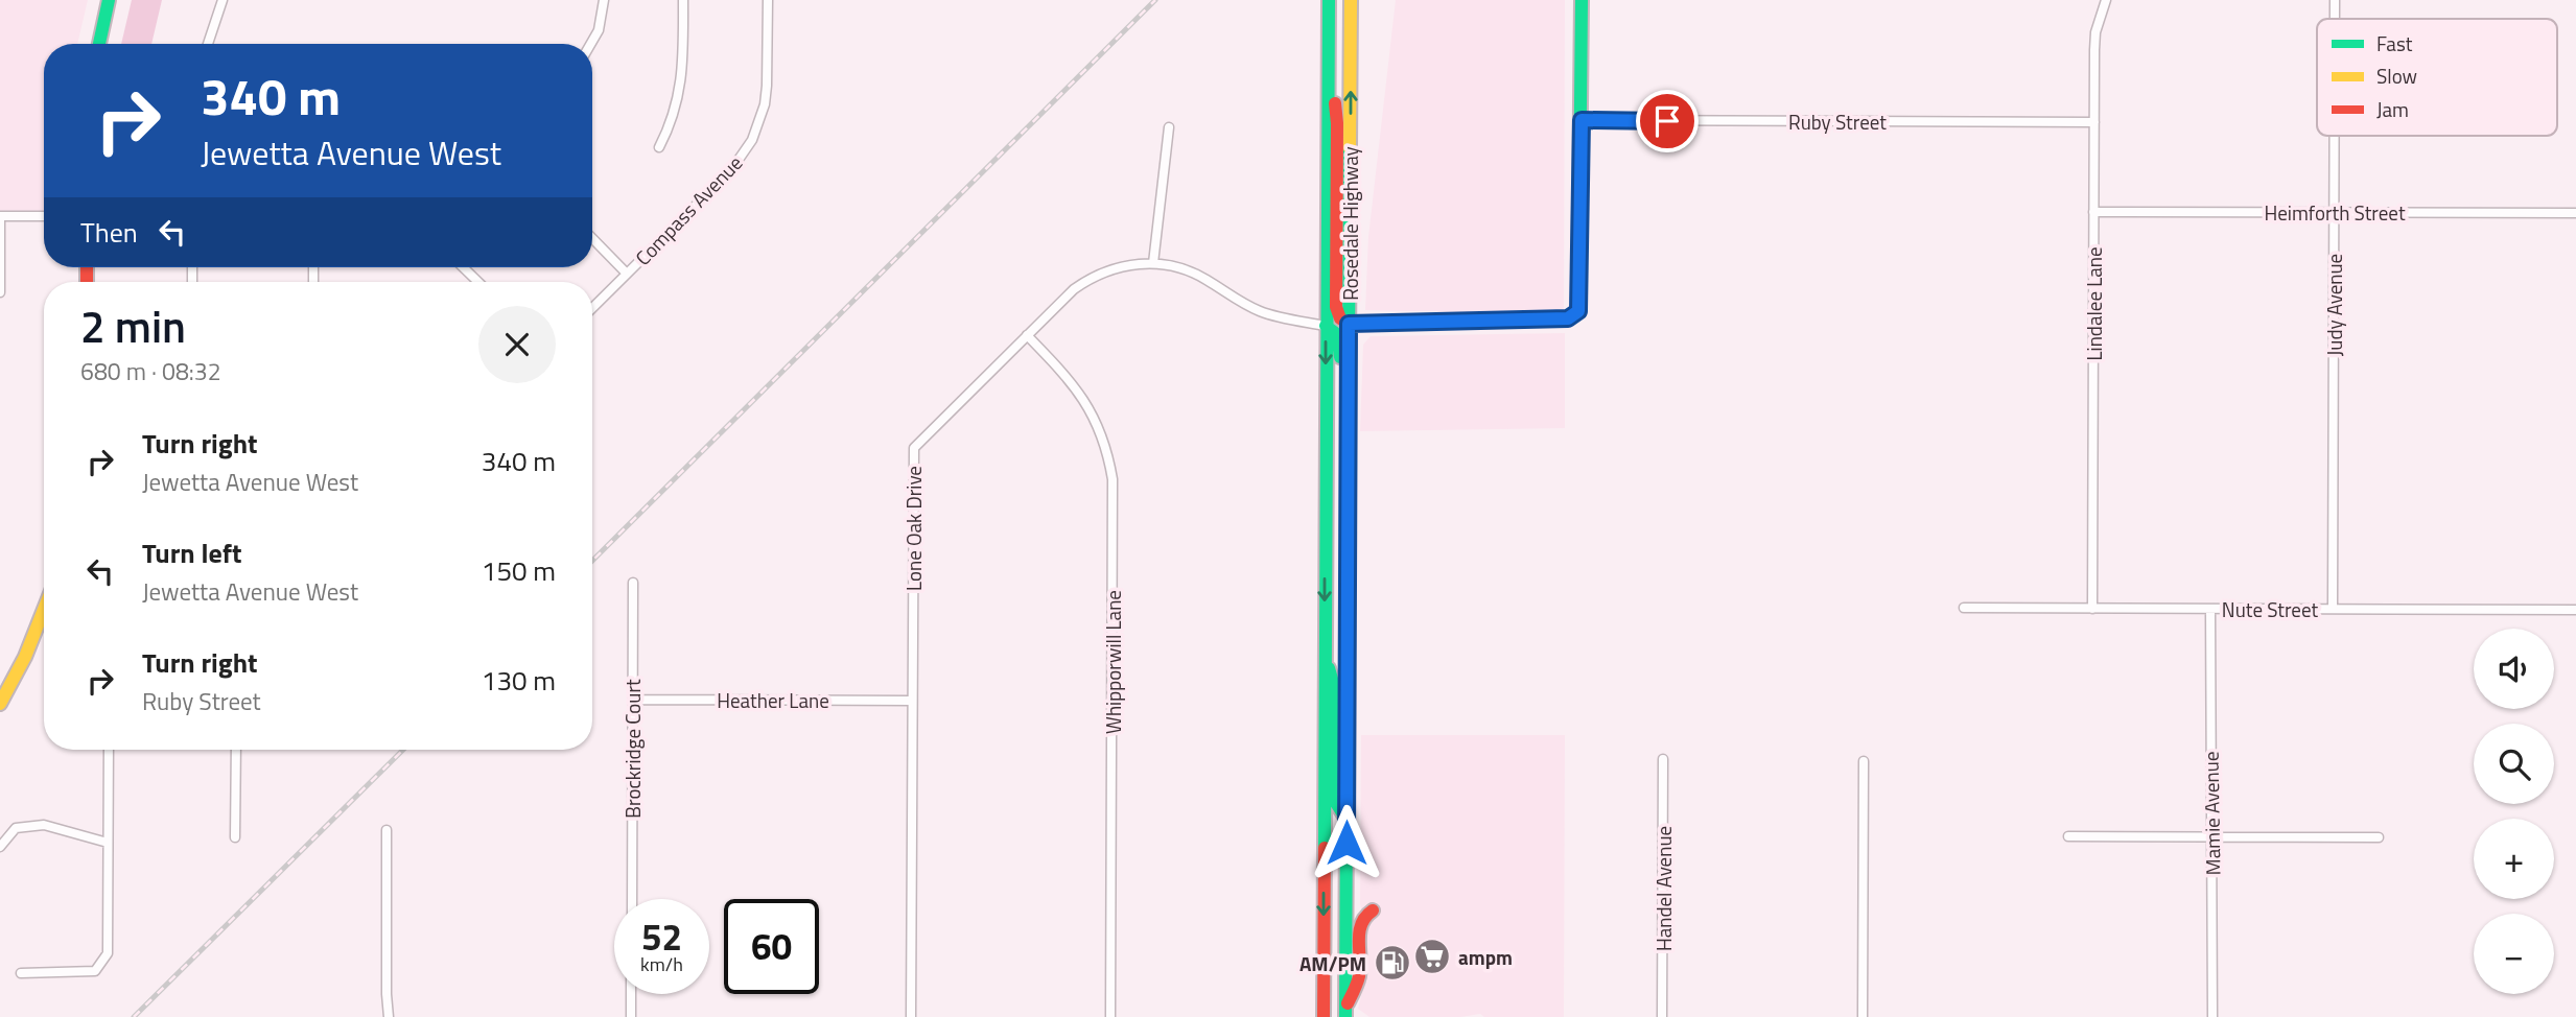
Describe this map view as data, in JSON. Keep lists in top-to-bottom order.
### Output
{
  "streets": {
    "main road": ["Rosedale Highway"],
    "street": [
      "Ruby Street",
      "Compass Avenue",
      "Heimforth Street",
      "Lindalee Lane",
      "Judy Avenue",
      "Lone Oak Drive",
      "Nute Street",
      "Whipporwill Lane",
      "Heather Lane",
      "Brockridge Court",
      "Mamie Avenue",
      "Handel Avenue"
    ]
  },
  "crossings": [
    ["Ruby Street", "Lindalee Lane"],
    ["Heimforth Street", "Lindalee Lane"],
    ["Heimforth Street", "Judy Avenue"],
    ["Rosedale Highway", "Lone Oak Drive"],
    ["Lindalee Lane", "Nute Street"],
    ["Judy Avenue", "Nute Street"],
    ["Lone Oak Drive", "Whipporwill Lane"],
    ["Lone Oak Drive", "Heather Lane"],
    ["Nute Street", "Mamie Avenue"],
    ["Heather Lane", "Brockridge Court"]
  ],
  "places": {
    "supermarket": ["ampm"],
    "fuel station": ["AM/PM"]
  },
  "legend": ["Fast", "Slow", "Jam"],
  "page": {
    "turn": ["340 m", "Jewetta Avenue West"],
    "then": "Then",
    "heading": ["2 min", "680 m · 08:32"],
    "list": [
      {
        "name": "Turn right",
        "note": "Jewetta Avenue West",
        "value": "340 m"
      },
      {
        "name": "Turn left",
        "note": "Jewetta Avenue West",
        "value": "150 m"
      },
      {
        "name": "Turn right",
        "note": "Ruby Street",
        "value": "130 m"
      }
    ],
    "map_buttons": ["+", "−"],
    "speed": "52 km/h",
    "limit": "60"
  }
}
